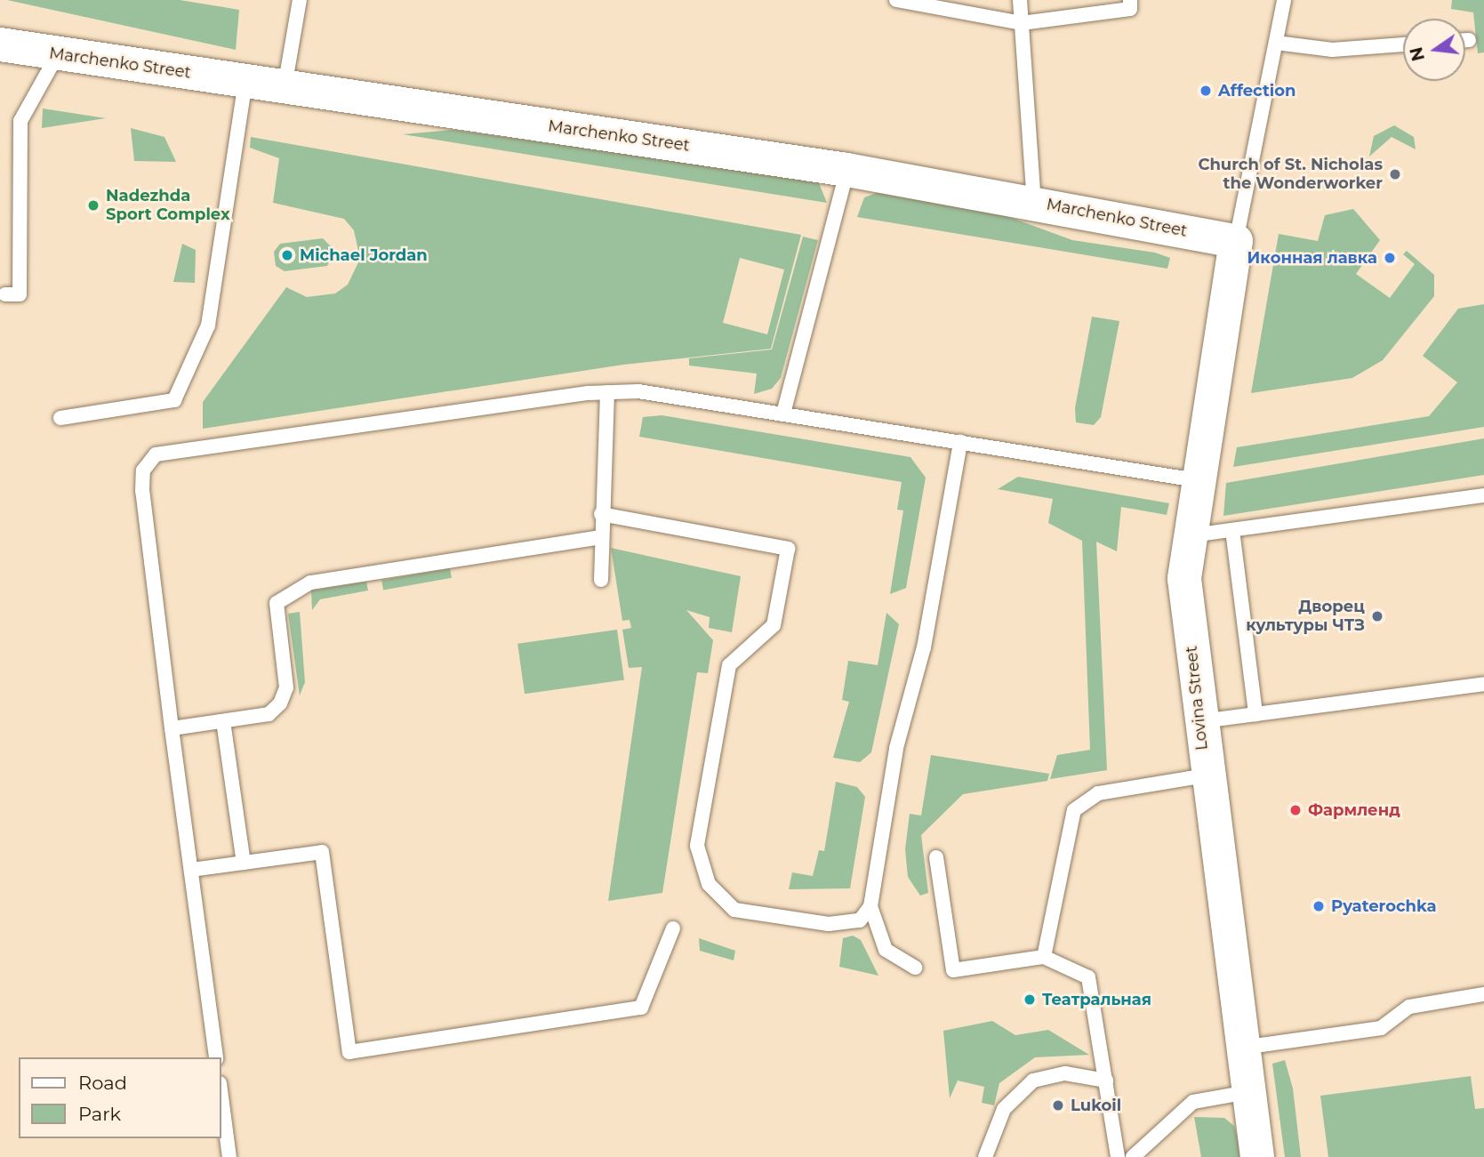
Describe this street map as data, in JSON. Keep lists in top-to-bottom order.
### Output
{
  "streets": {
    "street": ["Marchenko Street", "Lovina Street"]
  },
  "crossings": [
    ["Marchenko Street", "Lovina Street"]
  ],
  "places": [
    "Affection",
    "Church of St. Nicholas the Wonderworker",
    "Nadezhda Sport Complex",
    "Michael Jordan",
    "Иконная лавка",
    "Дворец культуры ЧТЗ",
    "Фармленд",
    "Pyaterochka",
    "Театральная",
    "Lukoil"
  ],
  "legend": ["Road", "Park"],
  "north": "left"
}
